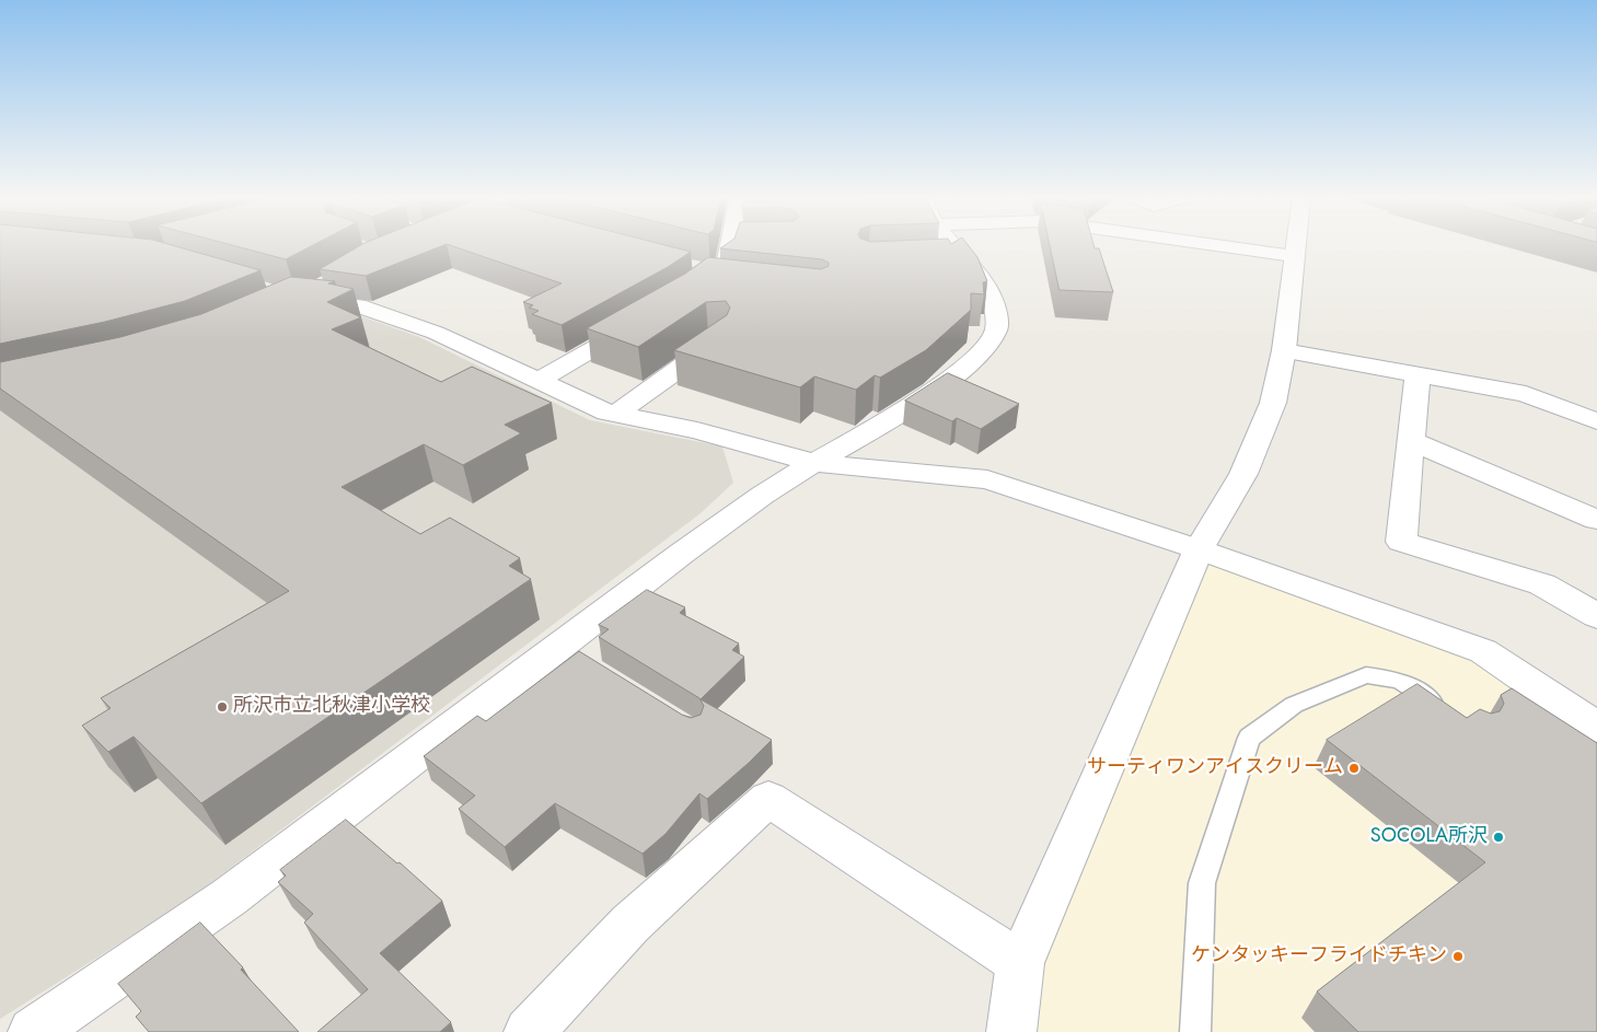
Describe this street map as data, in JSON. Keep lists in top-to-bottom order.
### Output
{
  "places": [
    "所沢市立北秋津小学校",
    "サーティワンアイスクリーム",
    "SOCOLA所沢",
    "ケンタッキーフライドチキン"
  ]
}
